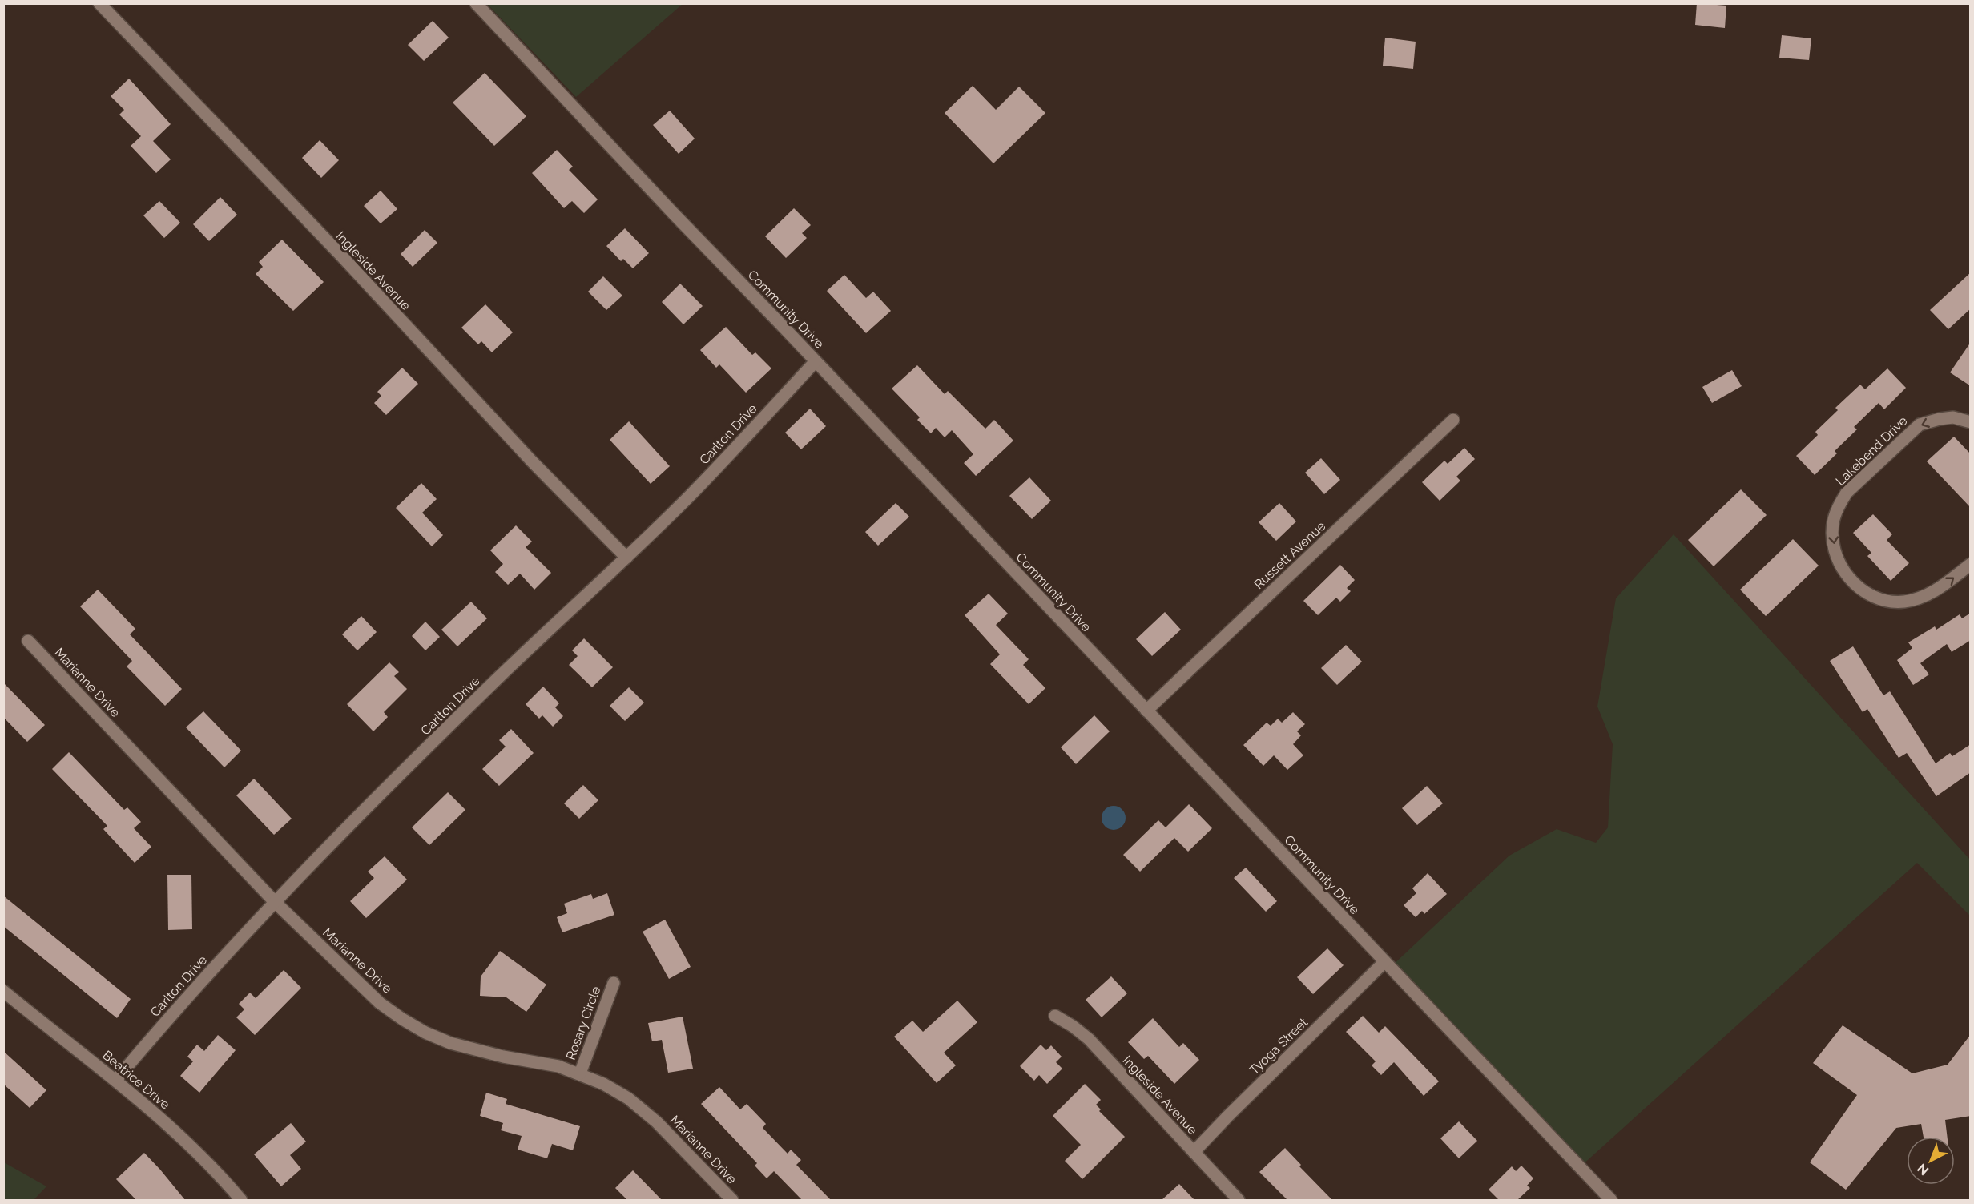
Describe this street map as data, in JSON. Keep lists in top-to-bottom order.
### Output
{
  "streets": {
    "street": [
      "Ingleside Avenue",
      "Community Drive",
      "Carlton Drive",
      "Lakebend Drive",
      "Russett Avenue",
      "Marianne Drive",
      "Rosary Circle",
      "Tyoga Street",
      "Beatrice Drive"
    ]
  },
  "crossings": [
    ["Ingleside Avenue", "Carlton Drive"],
    ["Ingleside Avenue", "Tyoga Street"],
    ["Community Drive", "Carlton Drive"],
    ["Community Drive", "Russett Avenue"],
    ["Community Drive", "Tyoga Street"],
    ["Carlton Drive", "Marianne Drive"],
    ["Carlton Drive", "Beatrice Drive"],
    ["Marianne Drive", "Rosary Circle"]
  ],
  "north": "bottom left"
}
